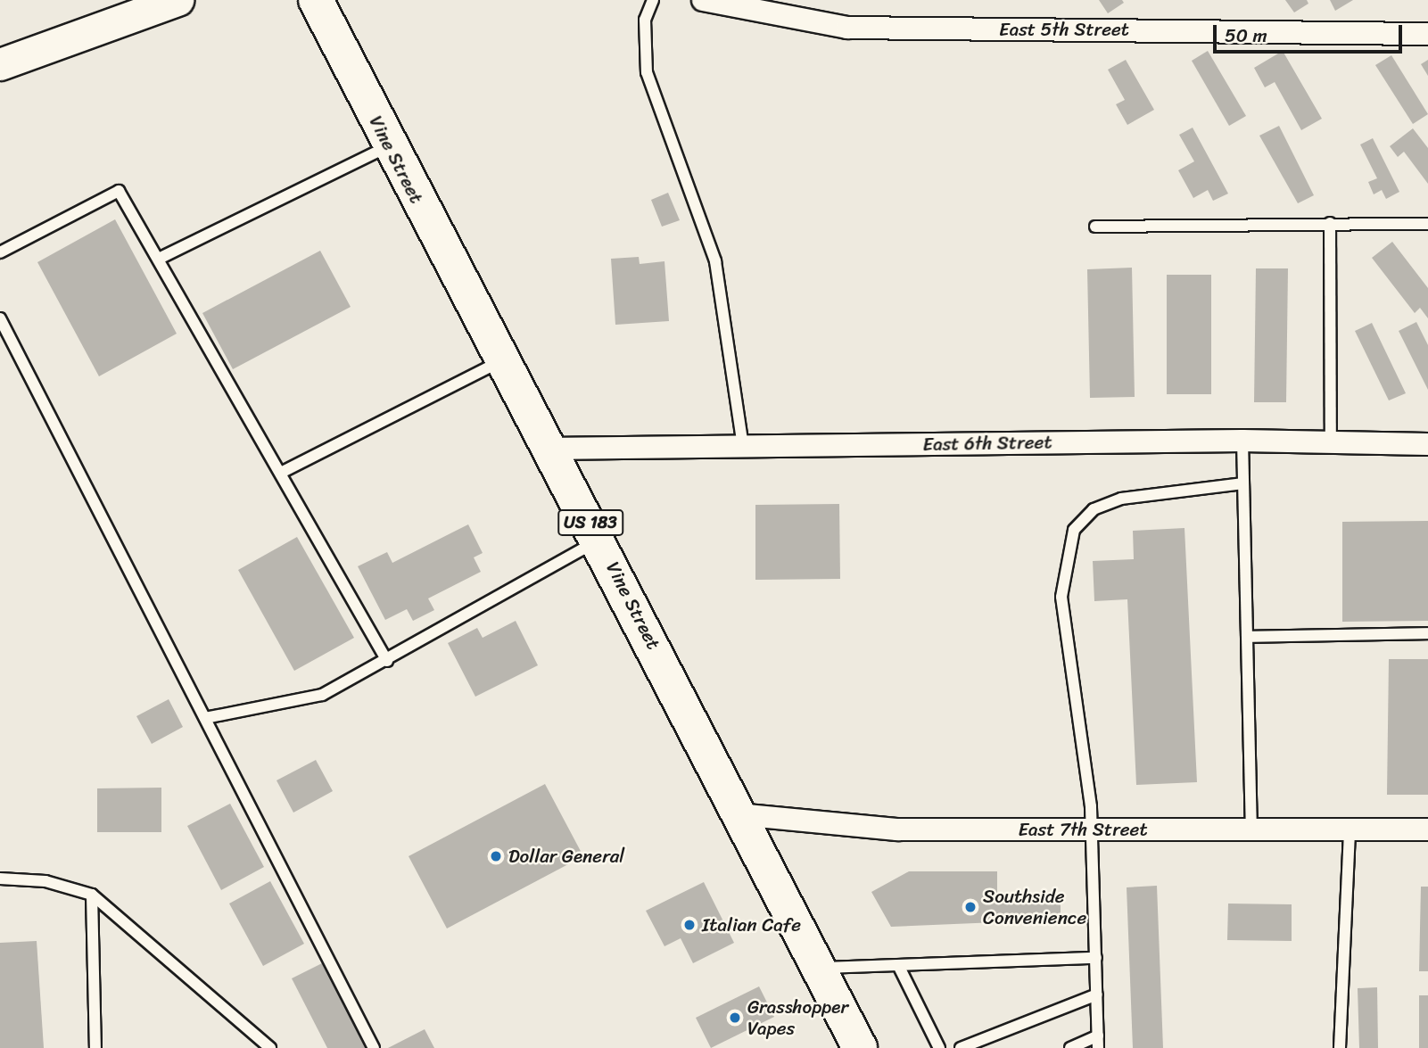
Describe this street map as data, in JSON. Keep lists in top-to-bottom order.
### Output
{
  "streets": {
    "main road": ["Vine Street", "US 183"],
    "street": ["East 5th Street", "East 6th Street", "East 7th Street"]
  },
  "crossings": [
    ["Vine Street", "East 6th Street"],
    ["Vine Street", "East 7th Street"]
  ],
  "places": [
    "Dollar General",
    "Southside Convenience",
    "Italian Cafe",
    "Grasshopper Vapes"
  ],
  "scale_bar": "50 m"
}
